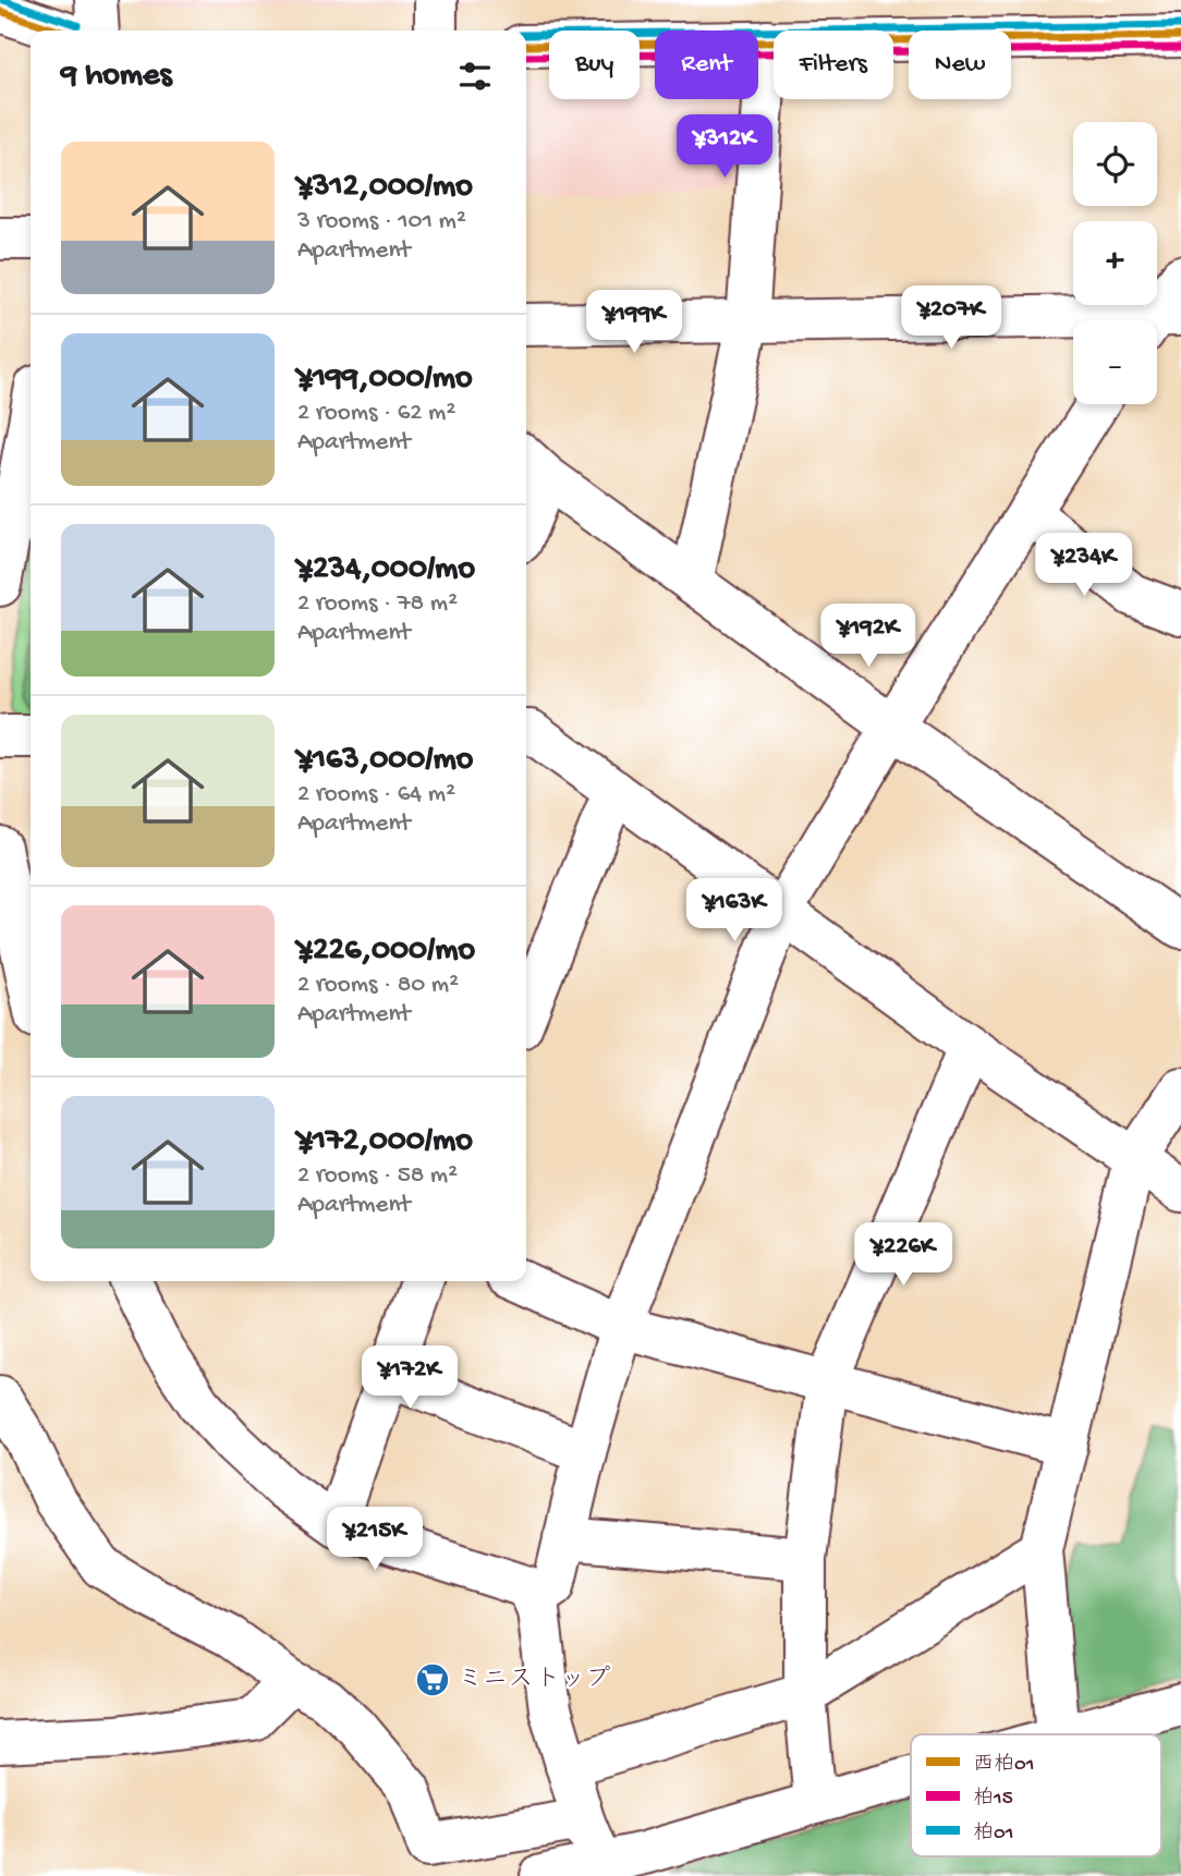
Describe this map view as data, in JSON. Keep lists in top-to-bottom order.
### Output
{
  "places": {
    "supermarket": ["ミニストップ"]
  },
  "lines": ["transit line 柏01", "transit line 西柏01", "transit line 柏15"],
  "legend": ["西柏01", "柏15", "柏01"],
  "page": {
    "chip": [
      "Buy",
      "Rent",
      "Filters",
      "New"
    ],
    "heading": "9 homes",
    "price": [
      "¥312K",
      "¥207K",
      "¥199K",
      "¥234K",
      "¥192K",
      "¥163K",
      "¥226K",
      "¥172K",
      "¥215K"
    ],
    "map_buttons": ["+", "−"],
    "list": [
      {
        "name": "¥312,000/mo",
        "note": "3 rooms · 101 m² · Apartment"
      },
      {
        "name": "¥199,000/mo",
        "note": "2 rooms · 62 m² · Apartment"
      },
      {
        "name": "¥234,000/mo",
        "note": "2 rooms · 78 m² · Apartment"
      },
      {
        "name": "¥163,000/mo",
        "note": "2 rooms · 64 m² · Apartment"
      },
      {
        "name": "¥226,000/mo",
        "note": "2 rooms · 80 m² · Apartment"
      },
      {
        "name": "¥172,000/mo",
        "note": "2 rooms · 58 m² · Apartment"
      }
    ]
  }
}
